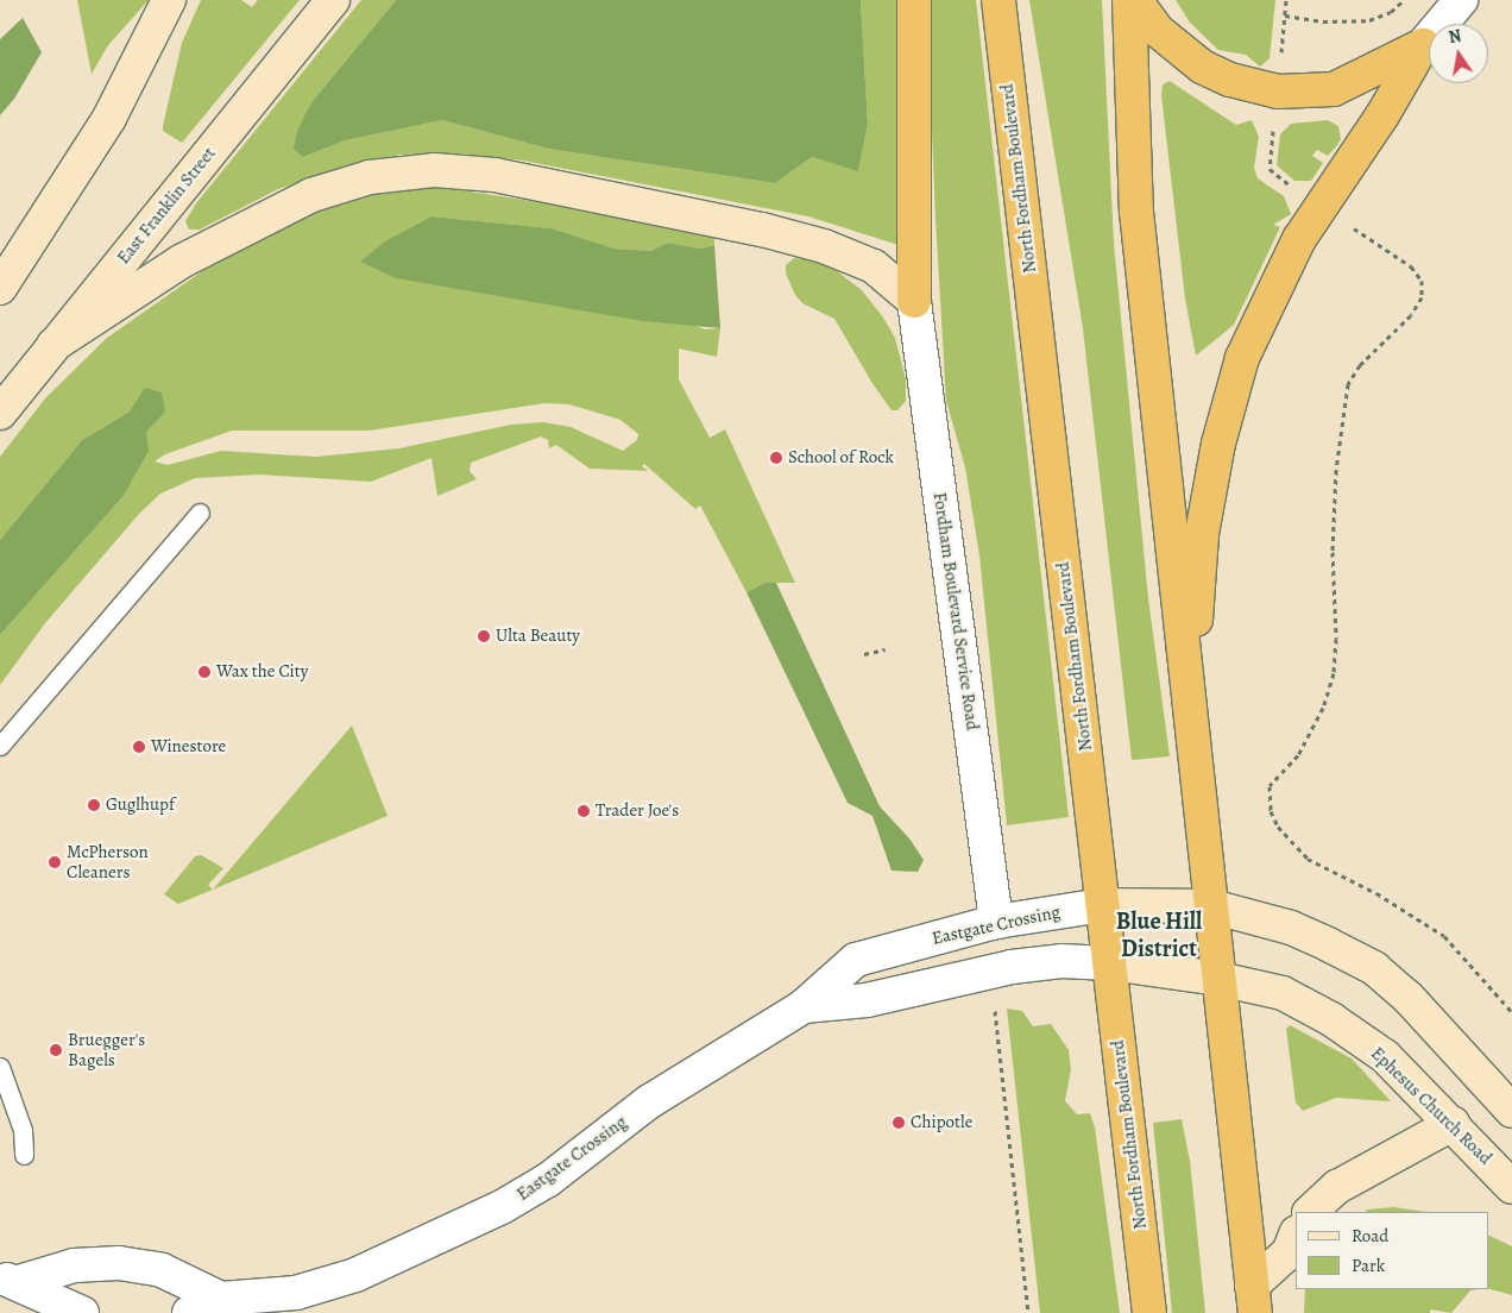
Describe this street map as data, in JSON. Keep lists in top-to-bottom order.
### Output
{
  "streets": {
    "highway": ["North Fordham Boulevard"],
    "main road": ["East Franklin Street", "Ephesus Church Road"],
    "street": ["Fordham Boulevard Service Road", "Eastgate Crossing"]
  },
  "crossings": [
    ["North Fordham Boulevard", "Eastgate Crossing"],
    ["North Fordham Boulevard", "Ephesus Church Road"],
    ["Fordham Boulevard Service Road", "Eastgate Crossing"],
    ["Eastgate Crossing", "Ephesus Church Road"]
  ],
  "districts": ["Blue Hill District"],
  "places": [
    "School of Rock",
    "Ulta Beauty",
    "Wax the City",
    "Winestore",
    "Guglhupf",
    "Trader Joe's",
    "McPherson Cleaners",
    "Bruegger's Bagels",
    "Chipotle"
  ],
  "legend": ["Road", "Park"],
  "north": "top"
}
